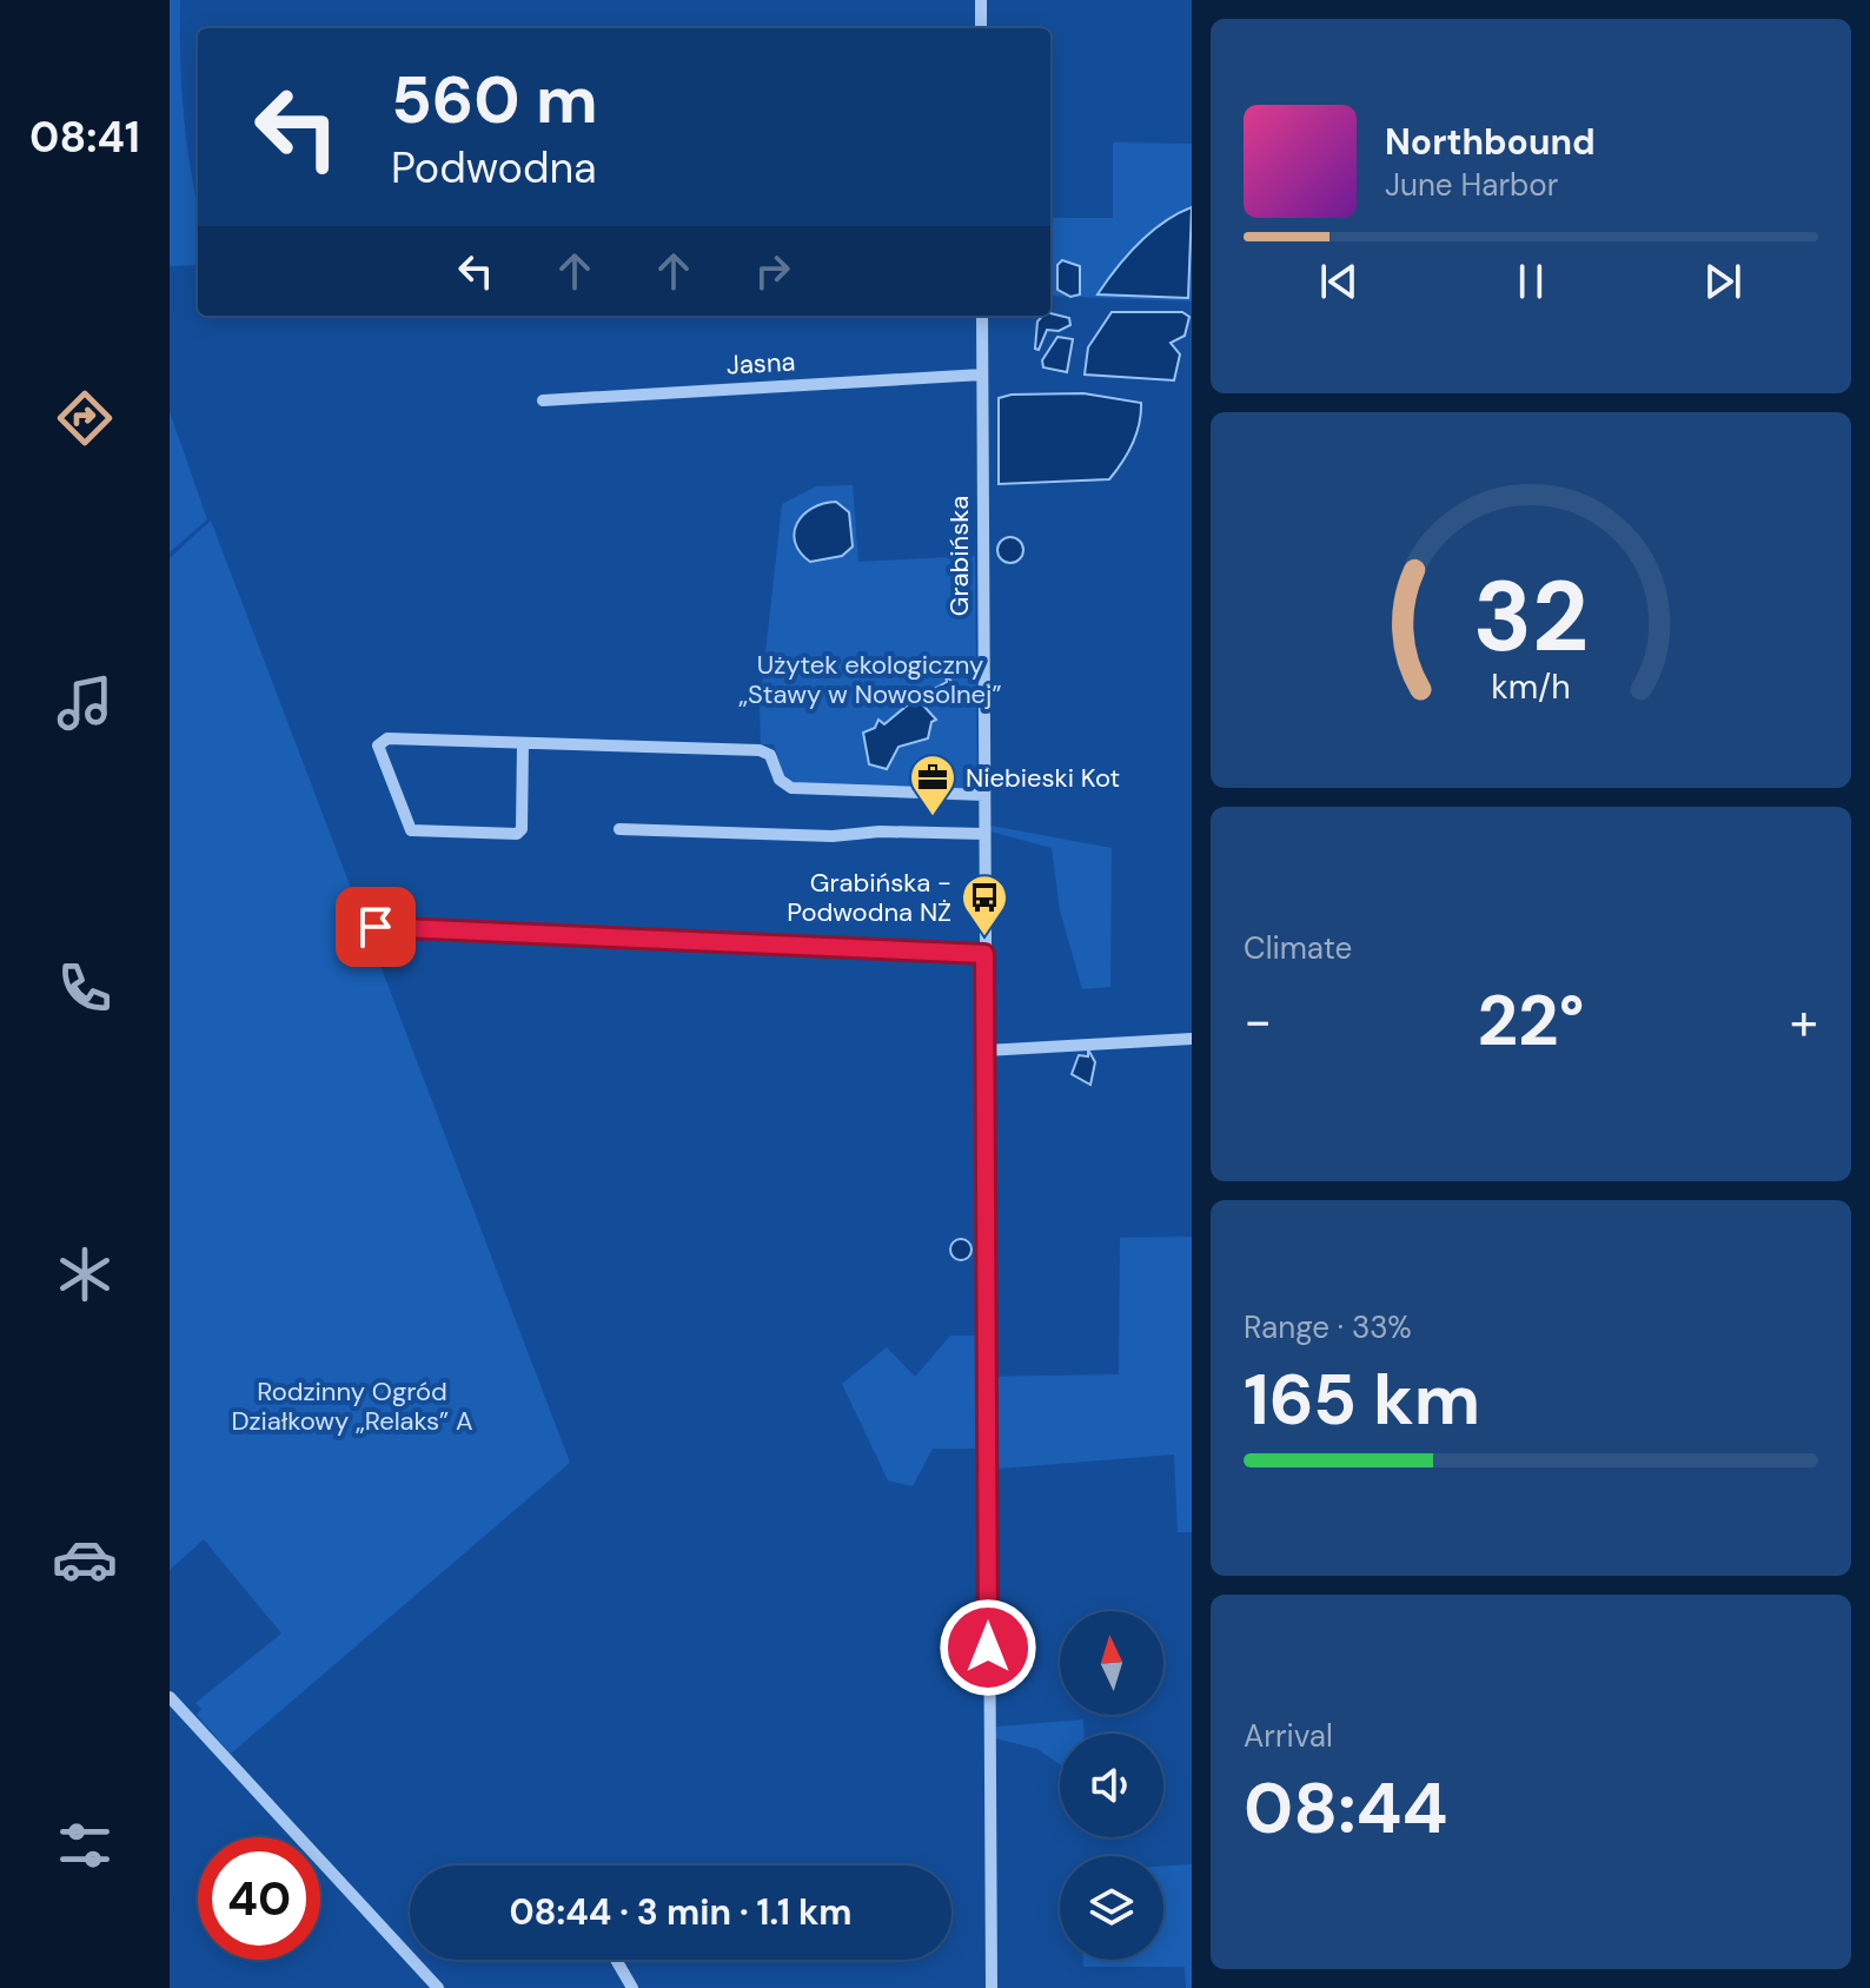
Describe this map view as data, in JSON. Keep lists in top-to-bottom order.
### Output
{
  "streets": {
    "street": ["Jasna", "Grabińska"]
  },
  "crossings": [
    ["Jasna", "Grabińska"]
  ],
  "parks": ["Użytek ekologiczny „Stawy w Nowosolnej”", "Rodzinny Ogród Działkowy „Relaks” A"],
  "places": {
    "office": ["Niebieski Kot"],
    "bus stop": ["Grabińska - Podwodna NŻ"]
  },
  "north": "top",
  "page": {
    "tabs": "08:41",
    "turn": ["560 m", "Podwodna"],
    "song": ["Northbound", "June Harbor"],
    "tile": [
      "Climate",
      ["Range · 33%", "165 km"],
      ["Arrival", "08:44"]
    ],
    "heat": ["−", "22°", "+"],
    "limit": "40",
    "trip": "08:44 · 3 min · 1.1 km",
    "gauge": ["32", "km/h"]
  }
}
